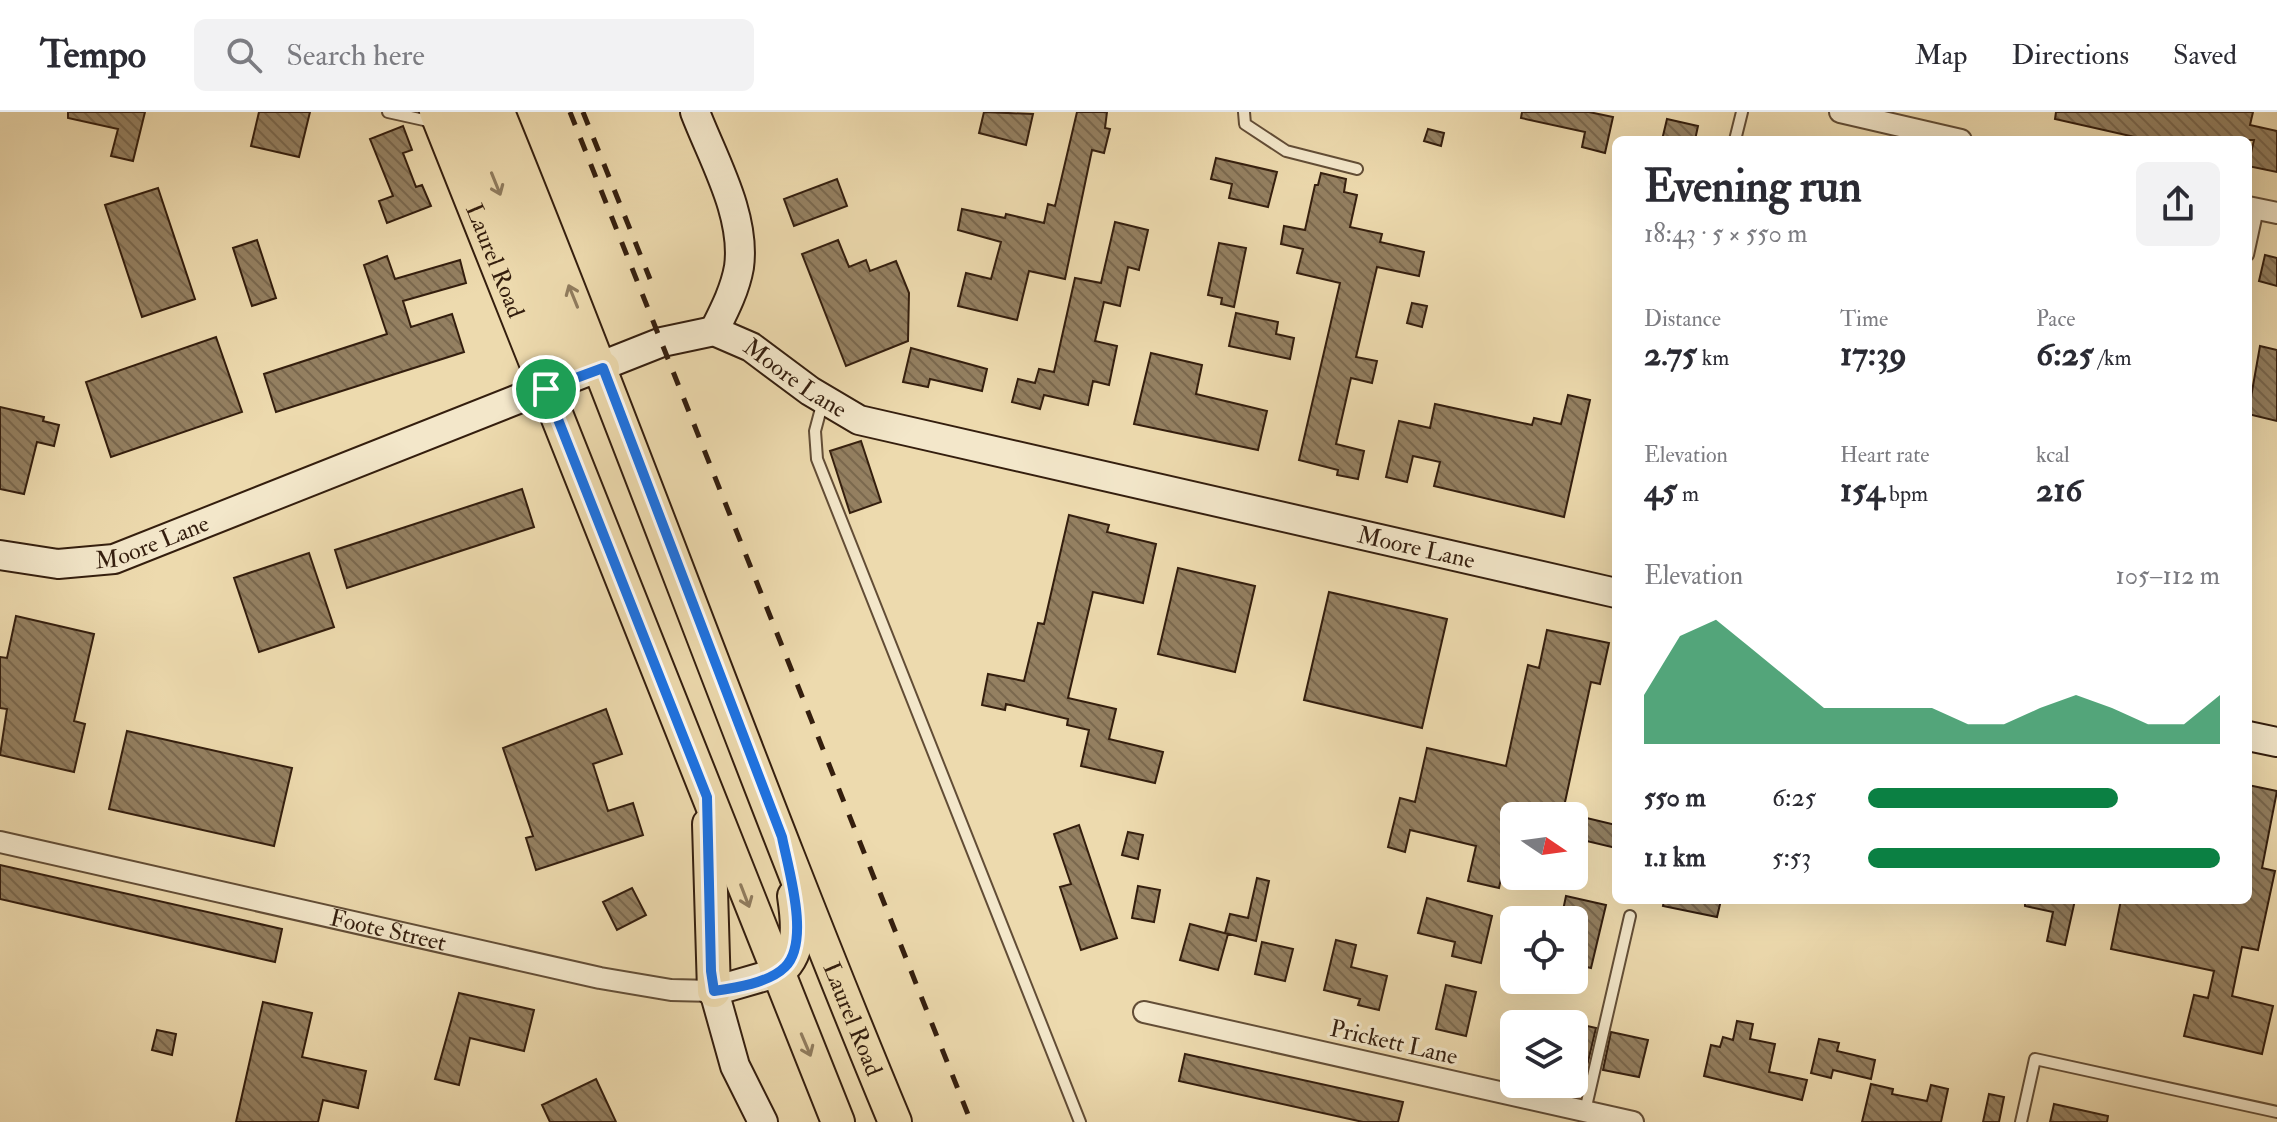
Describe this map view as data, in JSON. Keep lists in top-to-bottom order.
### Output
{
  "streets": {
    "main road": ["Laurel Road"],
    "street": ["Moore Lane", "Foote Street", "Prickett Lane"]
  },
  "crossings": [
    ["Laurel Road", "Moore Lane"],
    ["Laurel Road", "Foote Street"]
  ],
  "north": "right",
  "page": {
    "header": "Tempo",
    "search": "Search here",
    "nav": ["Map", "Directions", "Saved"],
    "heading": ["Evening run", "18:43 · 5 × 550 m"],
    "stats": [
      ["Distance", "2.75 km"],
      ["Time", "17:39"],
      ["Pace", "6:25 /km"],
      ["Elevation", "45 m"],
      ["Heart rate", "154 bpm"],
      ["kcal", "216"]
    ],
    "chart": ["Elevation", "105–112 m"],
    "list": [
      {
        "name": "550 m",
        "note": "6:25"
      },
      {
        "name": "1.1 km",
        "note": "5:53"
      }
    ]
  }
}
